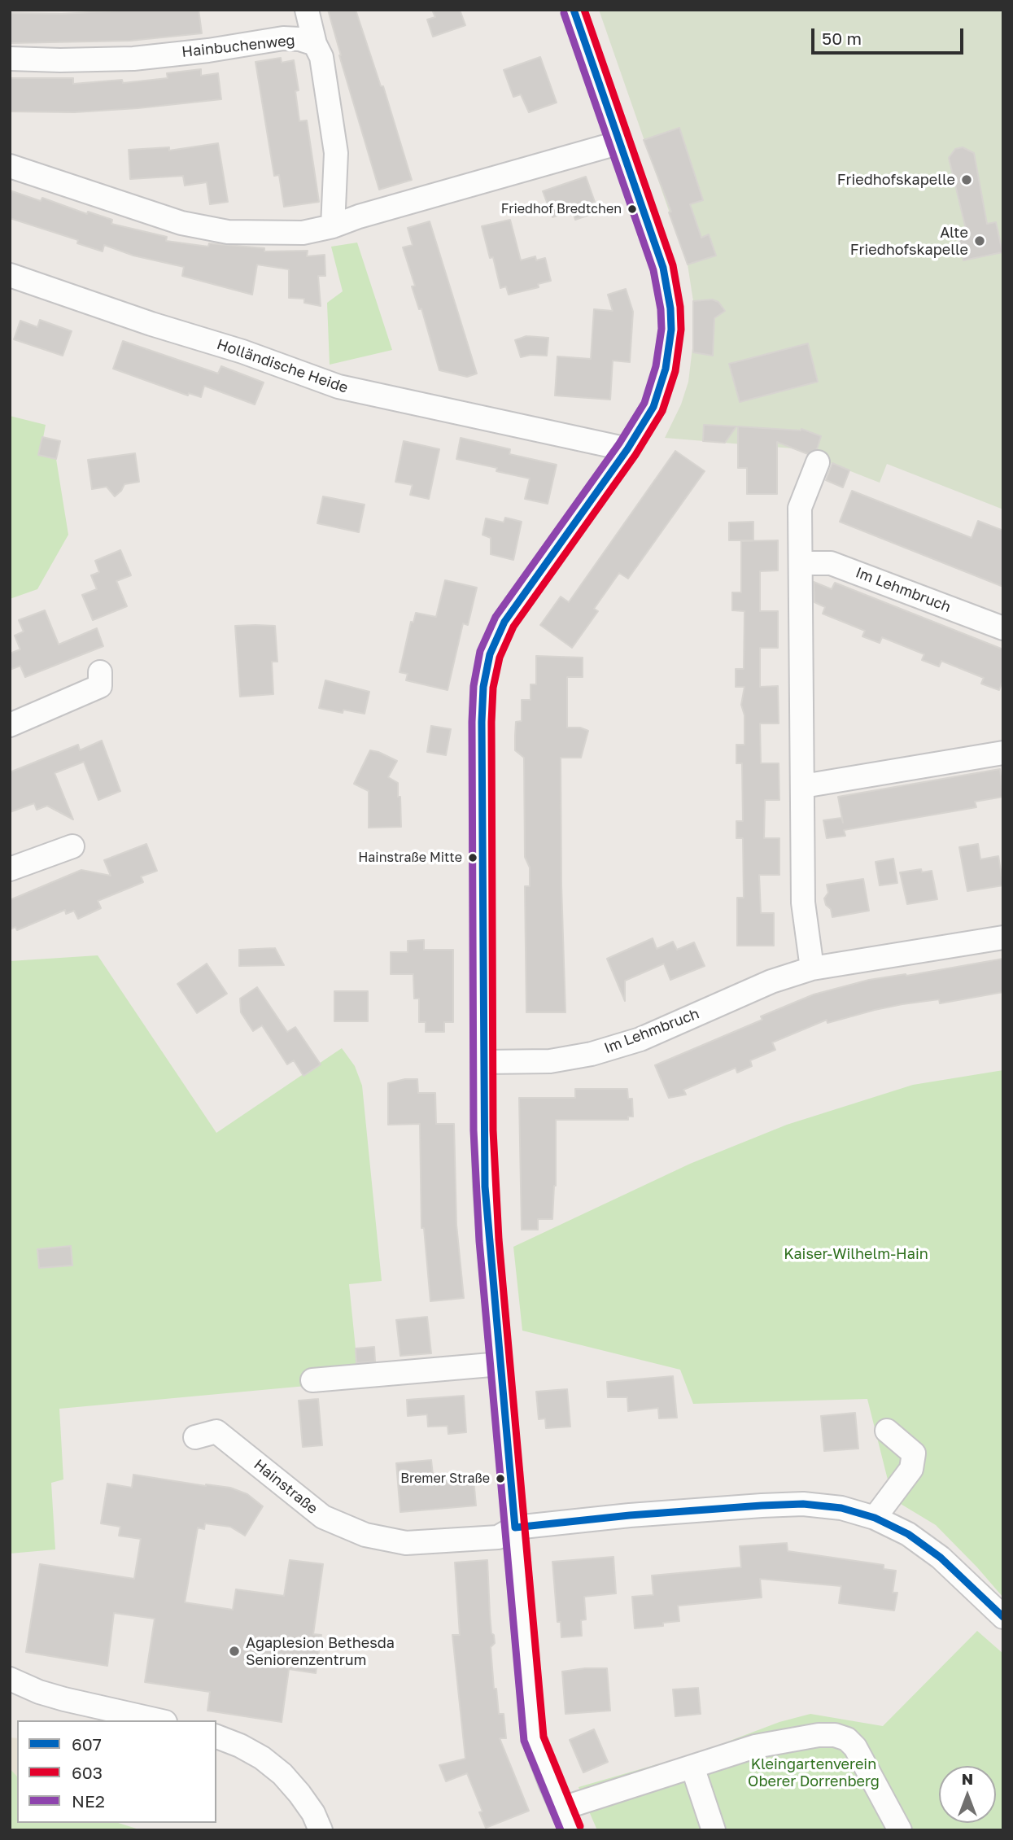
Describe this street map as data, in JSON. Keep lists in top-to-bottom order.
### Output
{
  "streets": {
    "street": [
      "Hainbuchenweg",
      "Holländische Heide",
      "Im Lehmbruch",
      "Hainstraße"
    ]
  },
  "parks": ["Kaiser-Wilhelm-Hain", "Kleingartenverein Oberer Dorrenberg"],
  "places": [
    "Friedhofskapelle",
    "Friedhof Bredtchen",
    "Alte Friedhofskapelle",
    "Hainstraße Mitte",
    "Bremer Straße",
    "Agaplesion Bethesda Seniorenzentrum"
  ],
  "lines": ["transit line 607", "transit line 603", "transit line NE2"],
  "legend": ["607", "603", "NE2"],
  "scale_bar": "50 m",
  "north": "top"
}
